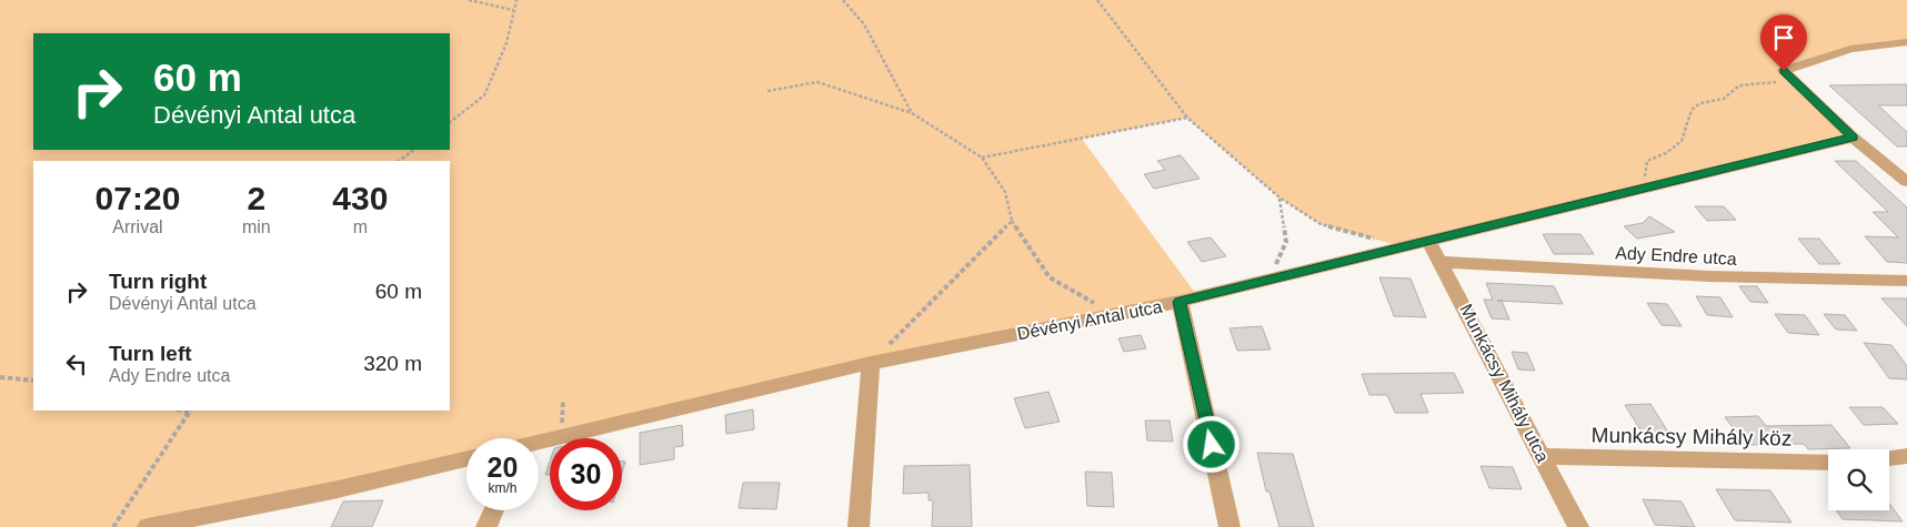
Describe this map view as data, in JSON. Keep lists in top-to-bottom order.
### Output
{
  "streets": {
    "street": [
      "Ady Endre utca",
      "Dévényi Antal utca",
      "Munkácsy Mihály utca",
      "Munkácsy Mihály köz"
    ]
  },
  "crossings": [
    ["Ady Endre utca", "Munkácsy Mihály utca"],
    ["Dévényi Antal utca", "Munkácsy Mihály utca"],
    ["Munkácsy Mihály utca", "Munkácsy Mihály köz"]
  ],
  "page": {
    "turn": ["60 m", "Dévényi Antal utca"],
    "eta": [
      "07:20",
      "Arrival",
      "2",
      "min",
      "430",
      "m"
    ],
    "list": [
      {
        "name": "Turn right",
        "note": "Dévényi Antal utca",
        "value": "60 m"
      },
      {
        "name": "Turn left",
        "note": "Ady Endre utca",
        "value": "320 m"
      }
    ],
    "speed": "20 km/h",
    "limit": "30"
  }
}
